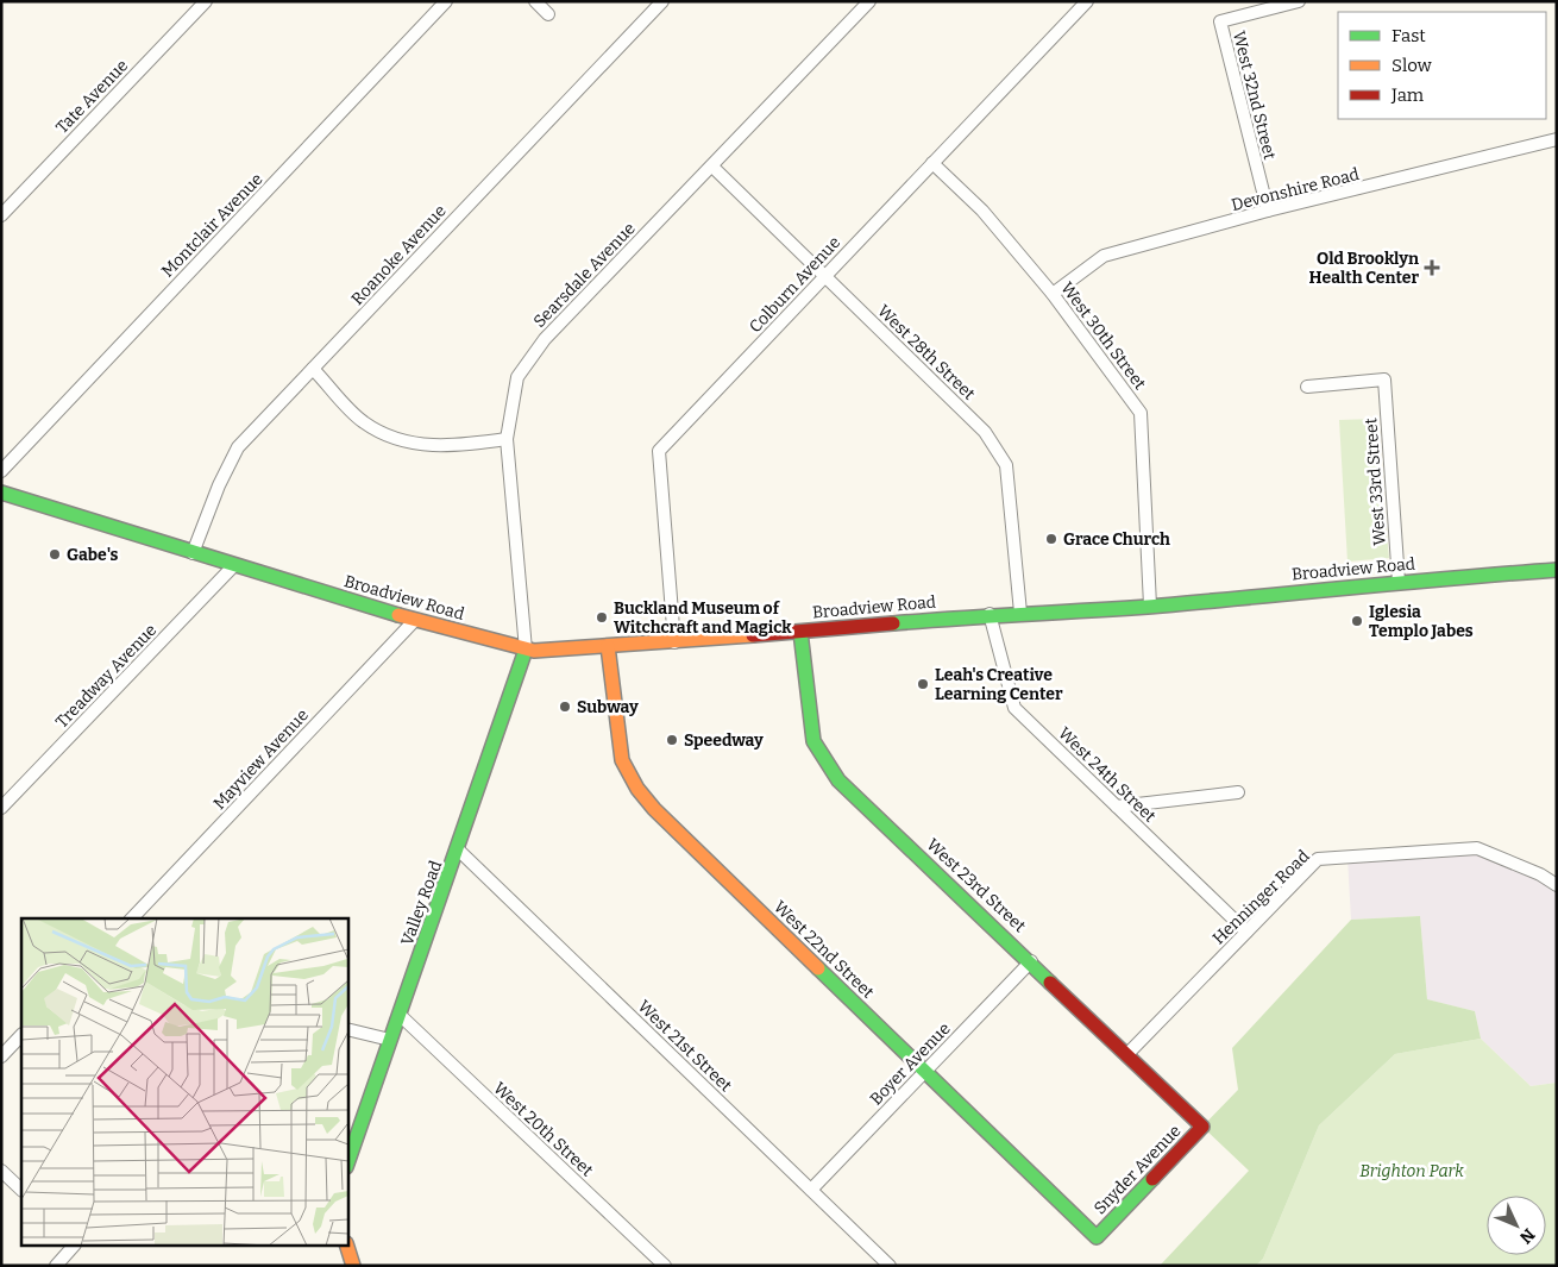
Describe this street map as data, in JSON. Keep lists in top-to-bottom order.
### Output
{
  "streets": {
    "street": [
      "West 32nd Street",
      "Tate Avenue",
      "Devonshire Road",
      "Montclair Avenue",
      "Roanoke Avenue",
      "Searsdale Avenue",
      "Colburn Avenue",
      "West 30th Street",
      "West 28th Street",
      "West 33rd Street",
      "Broadview Road",
      "Treadway Avenue",
      "Mayview Avenue",
      "West 24th Street",
      "West 23rd Street",
      "Henninger Road",
      "Valley Road",
      "West 22nd Street",
      "West 21st Street",
      "Boyer Avenue",
      "West 20th Street",
      "Snyder Avenue"
    ]
  },
  "crossings": [
    ["West 32nd Street", "Devonshire Road"],
    ["Devonshire Road", "West 30th Street"],
    ["Roanoke Avenue", "Broadview Road"],
    ["Searsdale Avenue", "West 28th Street"],
    ["Searsdale Avenue", "Broadview Road"],
    ["Searsdale Avenue", "Valley Road"],
    ["Colburn Avenue", "West 30th Street"],
    ["Colburn Avenue", "West 28th Street"],
    ["Colburn Avenue", "Broadview Road"],
    ["West 30th Street", "Broadview Road"],
    ["West 28th Street", "Broadview Road"],
    ["West 33rd Street", "Broadview Road"],
    ["Broadview Road", "Treadway Avenue"],
    ["Broadview Road", "Mayview Avenue"],
    ["Broadview Road", "West 24th Street"],
    ["Broadview Road", "West 23rd Street"],
    ["Broadview Road", "Valley Road"],
    ["Broadview Road", "West 22nd Street"],
    ["West 24th Street", "Henninger Road"],
    ["West 23rd Street", "Henninger Road"],
    ["West 23rd Street", "Boyer Avenue"],
    ["West 23rd Street", "Snyder Avenue"],
    ["Valley Road", "West 21st Street"],
    ["Valley Road", "West 20th Street"],
    ["West 22nd Street", "Boyer Avenue"],
    ["West 22nd Street", "Snyder Avenue"],
    ["West 21st Street", "Boyer Avenue"]
  ],
  "parks": ["Brighton Park"],
  "places": {
    "health": ["Old Brooklyn Health Center"],
    "other": [
      "Grace Church",
      "Gabe's",
      "Buckland Museum of Witchcraft and Magick",
      "Iglesia Templo Jabes",
      "Leah's Creative Learning Center",
      "Subway",
      "Speedway"
    ]
  },
  "legend": ["Fast", "Slow", "Jam"],
  "north": "bottom right"
}
